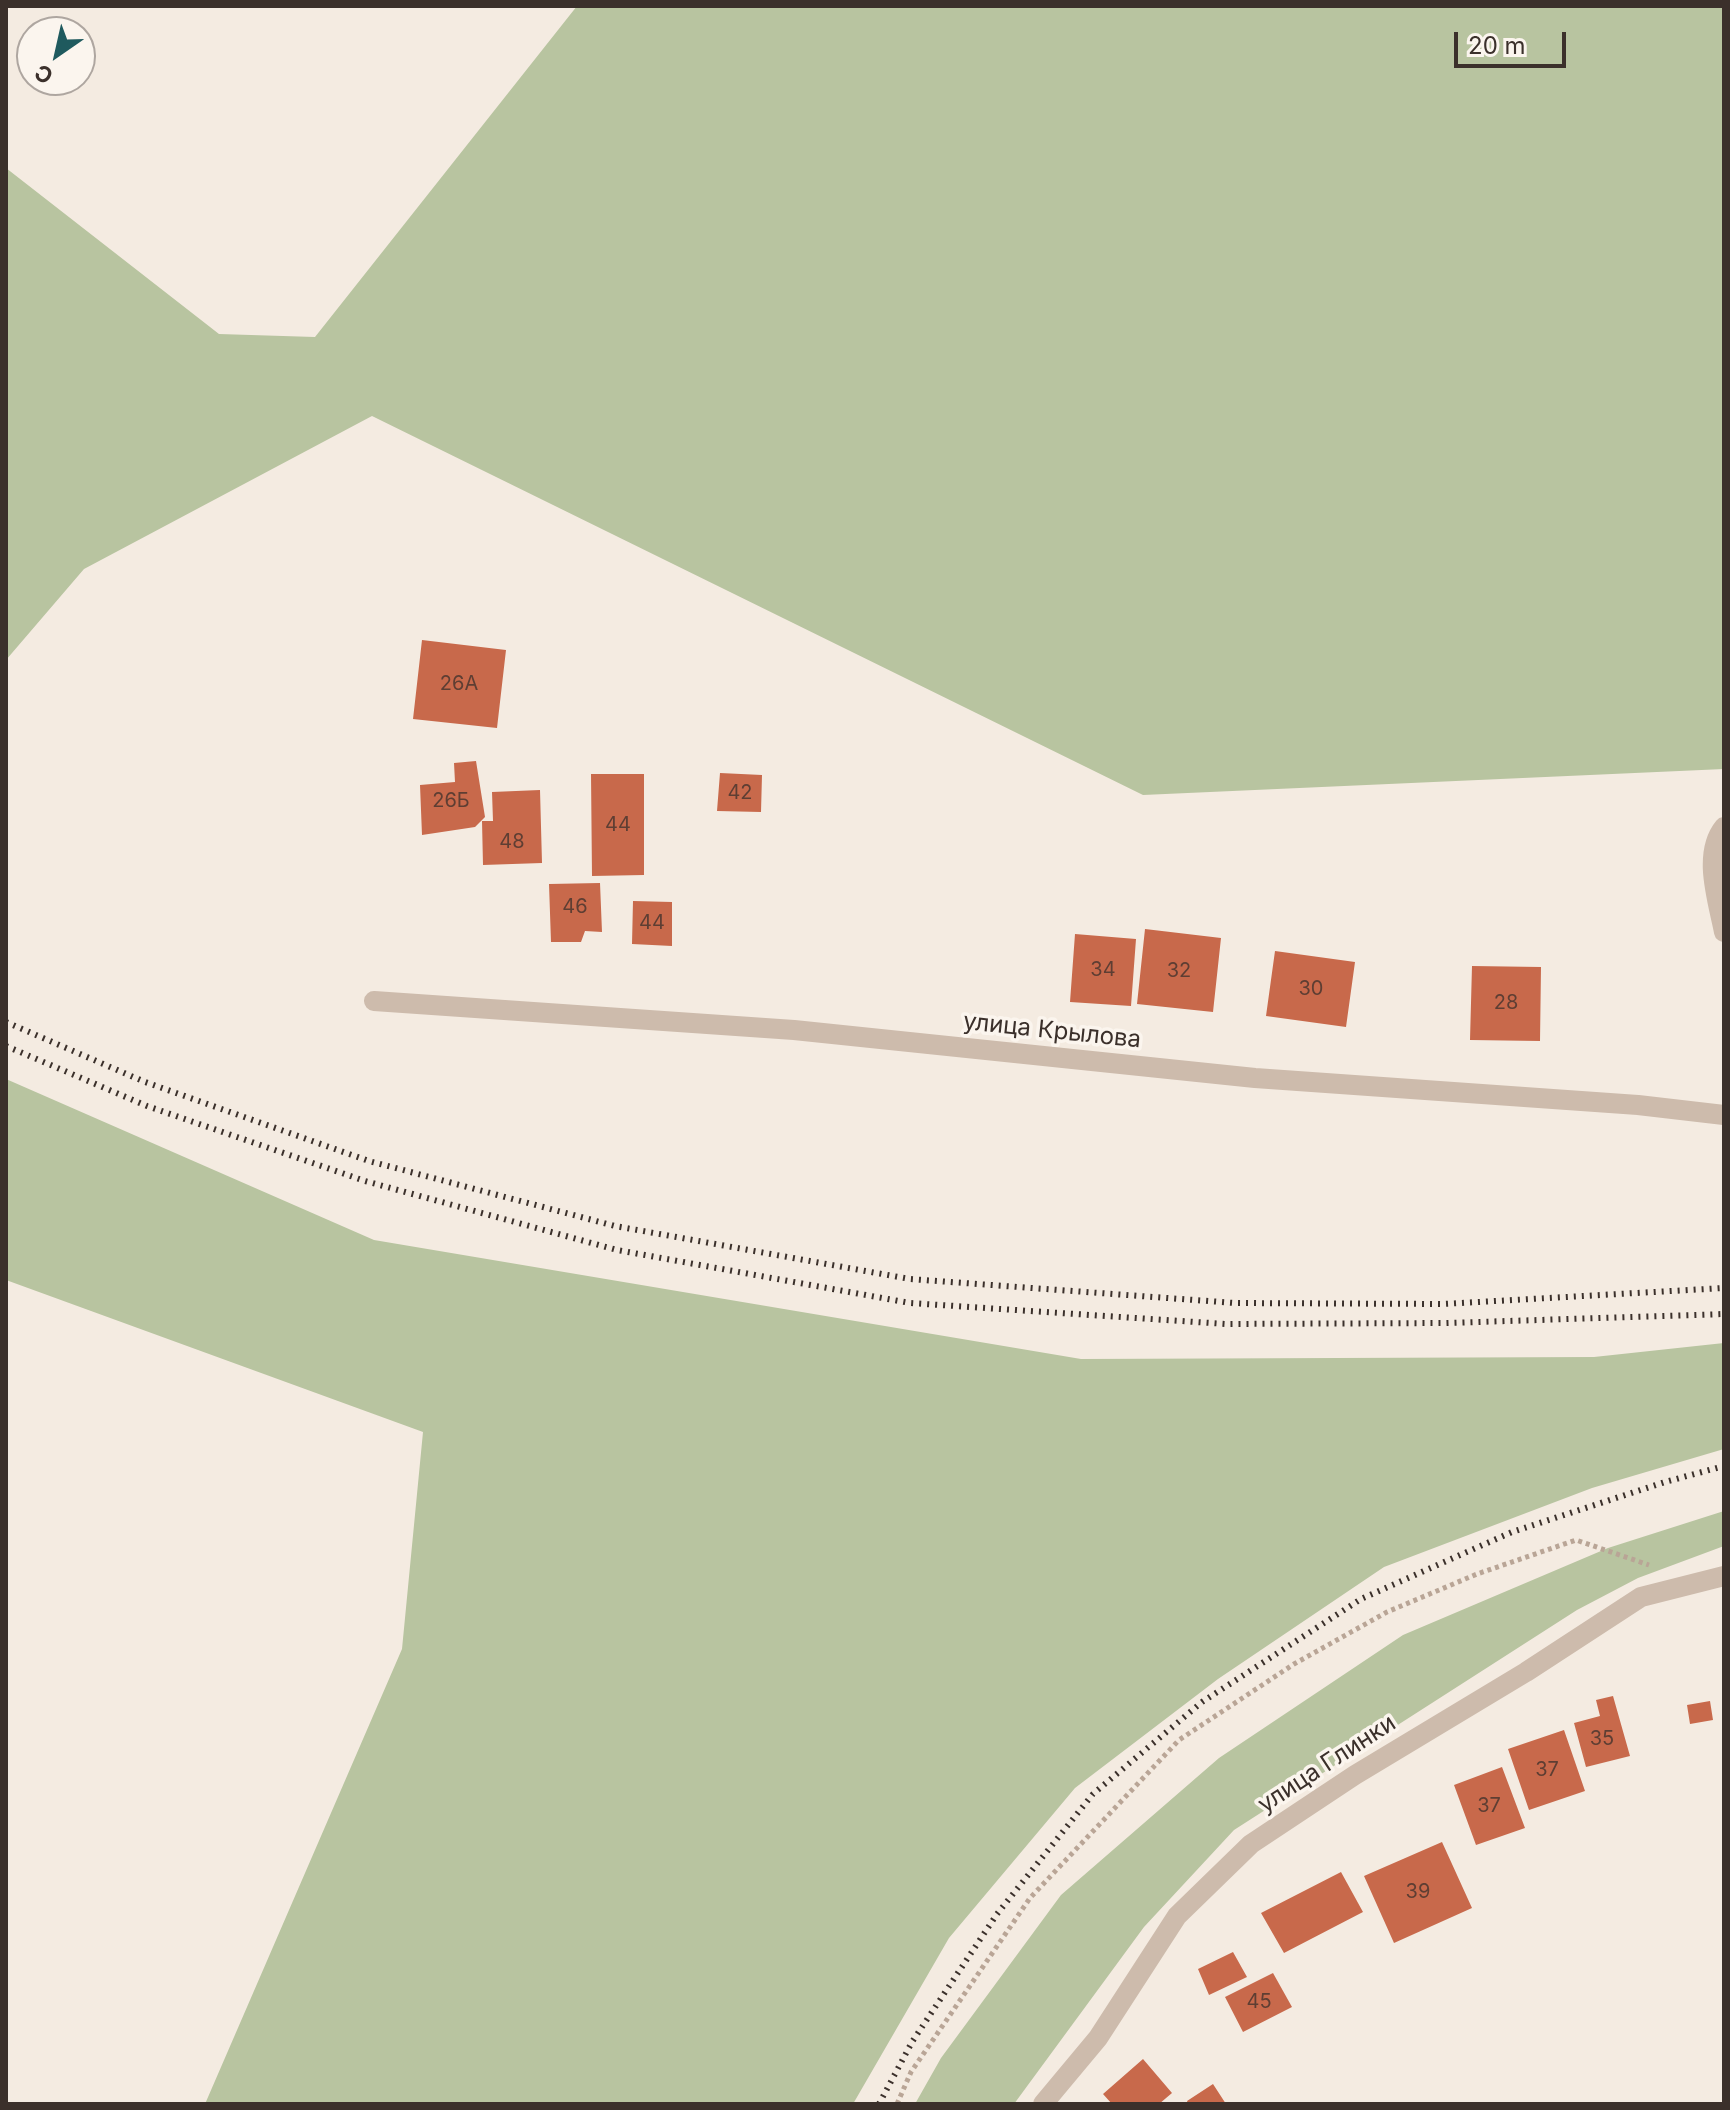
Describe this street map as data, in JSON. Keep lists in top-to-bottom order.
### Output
{
  "streets": {
    "street": ["улица Крылова", "улица Глинки"]
  },
  "house_numbers": [
    "26А",
    "42",
    "26Б",
    "44",
    "48",
    "46",
    "44",
    "34",
    "32",
    "30",
    "28",
    "35",
    "37",
    "37",
    "39",
    "45"
  ],
  "scale_bar": "20 m",
  "north": "bottom left"
}
